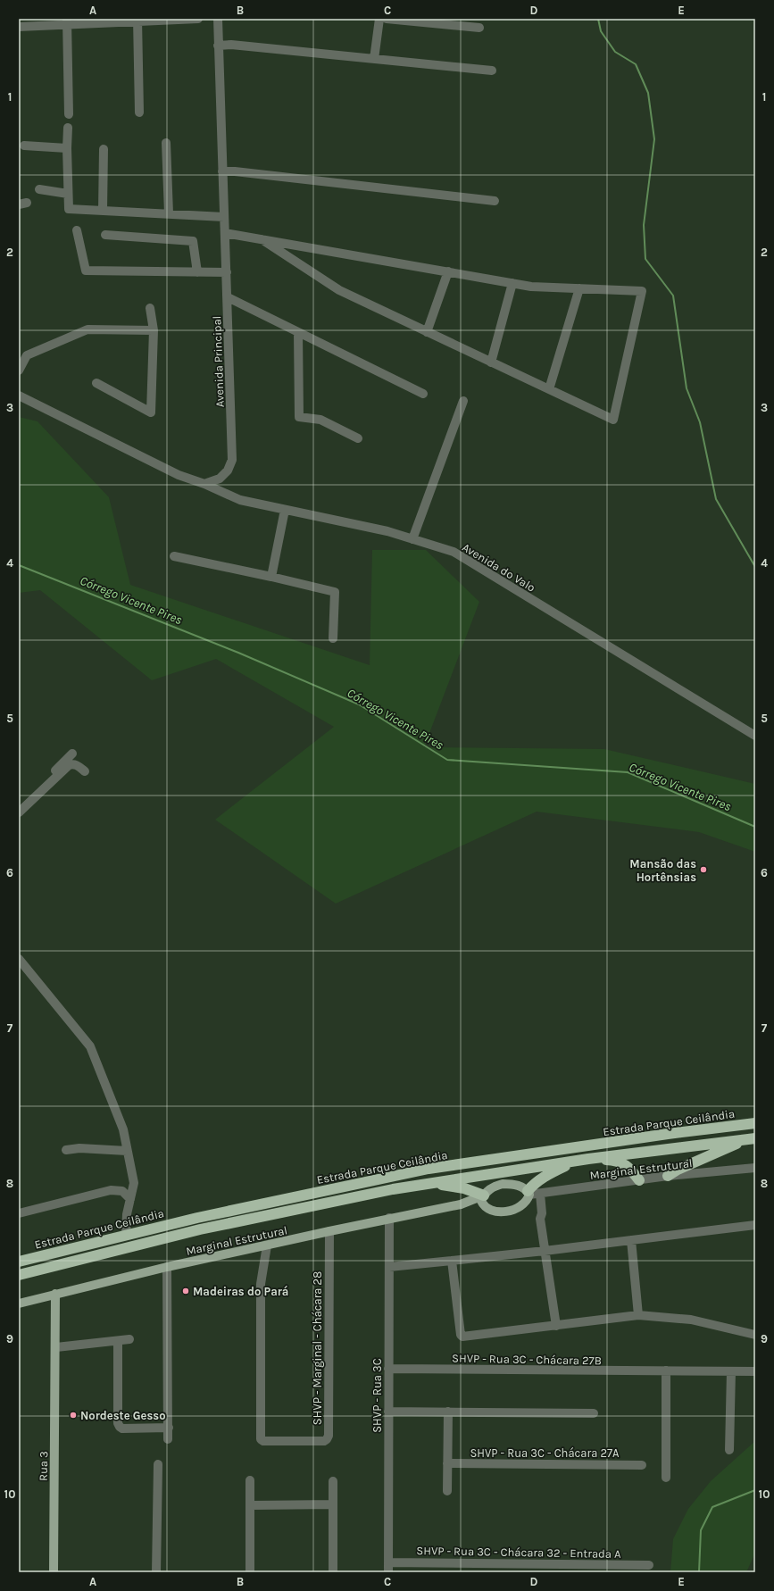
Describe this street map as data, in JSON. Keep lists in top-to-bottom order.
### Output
{
  "streets": {
    "highway": ["Estrada Parque Ceilândia"],
    "main road": ["Marginal Estrutural", "Rua 3"],
    "street": [
      "Avenida Principal",
      "Avenida do Valo",
      "SHVP - Marginal - Chácara 28",
      "SHVP - Rua 3C - Chácara 27B",
      "SHVP - Rua 3C",
      "SHVP - Rua 3C - Chácara 27A",
      "SHVP - Rua 3C - Chácara 32 - Entrada A"
    ]
  },
  "crossings": [
    ["Avenida Principal", "Avenida do Valo"],
    ["Marginal Estrutural", "SHVP - Marginal - Chácara 28"],
    ["Marginal Estrutural", "SHVP - Rua 3C"],
    ["Marginal Estrutural", "Rua 3"],
    ["SHVP - Rua 3C - Chácara 27B", "SHVP - Rua 3C"],
    ["SHVP - Rua 3C", "SHVP - Rua 3C - Chácara 32 - Entrada A"]
  ],
  "water": ["Córrego Vicente Pires"],
  "places": ["Mansão das Hortênsias", "Madeiras do Pará", "Nordeste Gesso"],
  "grid": {
    "columns": [
      "A",
      "B",
      "C",
      "D",
      "E"
    ],
    "rows": [
      "1",
      "2",
      "3",
      "4",
      "5",
      "6",
      "7",
      "8",
      "9",
      "10"
    ]
  }
}
